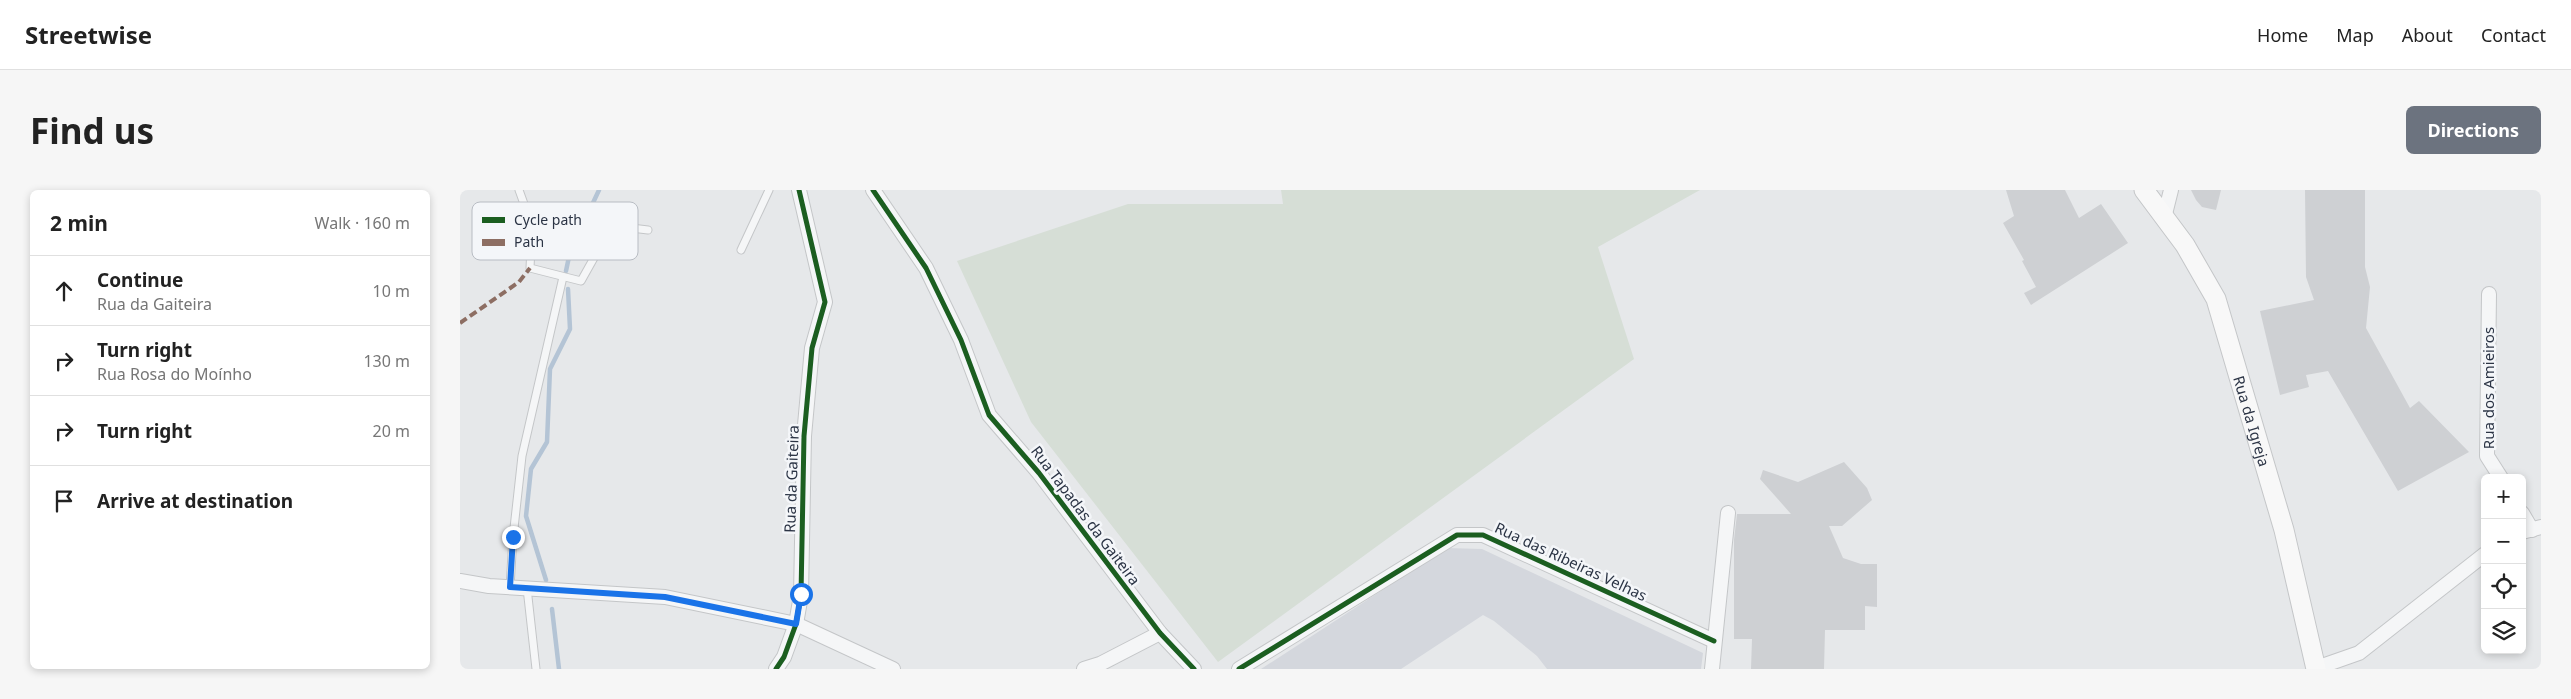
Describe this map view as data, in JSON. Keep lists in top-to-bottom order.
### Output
{
  "streets": {
    "main road": ["Rua da Igreja"],
    "street": [
      "Rua dos Amieiros",
      "Rua da Gaiteira",
      "Rua Tapadas da Gaiteira",
      "Rua das Ribeiras Velhas"
    ]
  },
  "legend": ["Cycle path", "Path"],
  "page": {
    "header": "Streetwise",
    "nav": [
      "Home",
      "Map",
      "About",
      "Contact"
    ],
    "buttons": "Directions",
    "title": "Find us",
    "heading": ["2 min", "Walk · 160 m"],
    "list": [
      ["Continue", "Rua da Gaiteira", "10 m"],
      ["Turn right", "Rua Rosa do Moínho", "130 m"],
      ["Turn right", "20 m"],
      "Arrive at destination"
    ],
    "map_buttons": ["+", "−"]
  }
}
